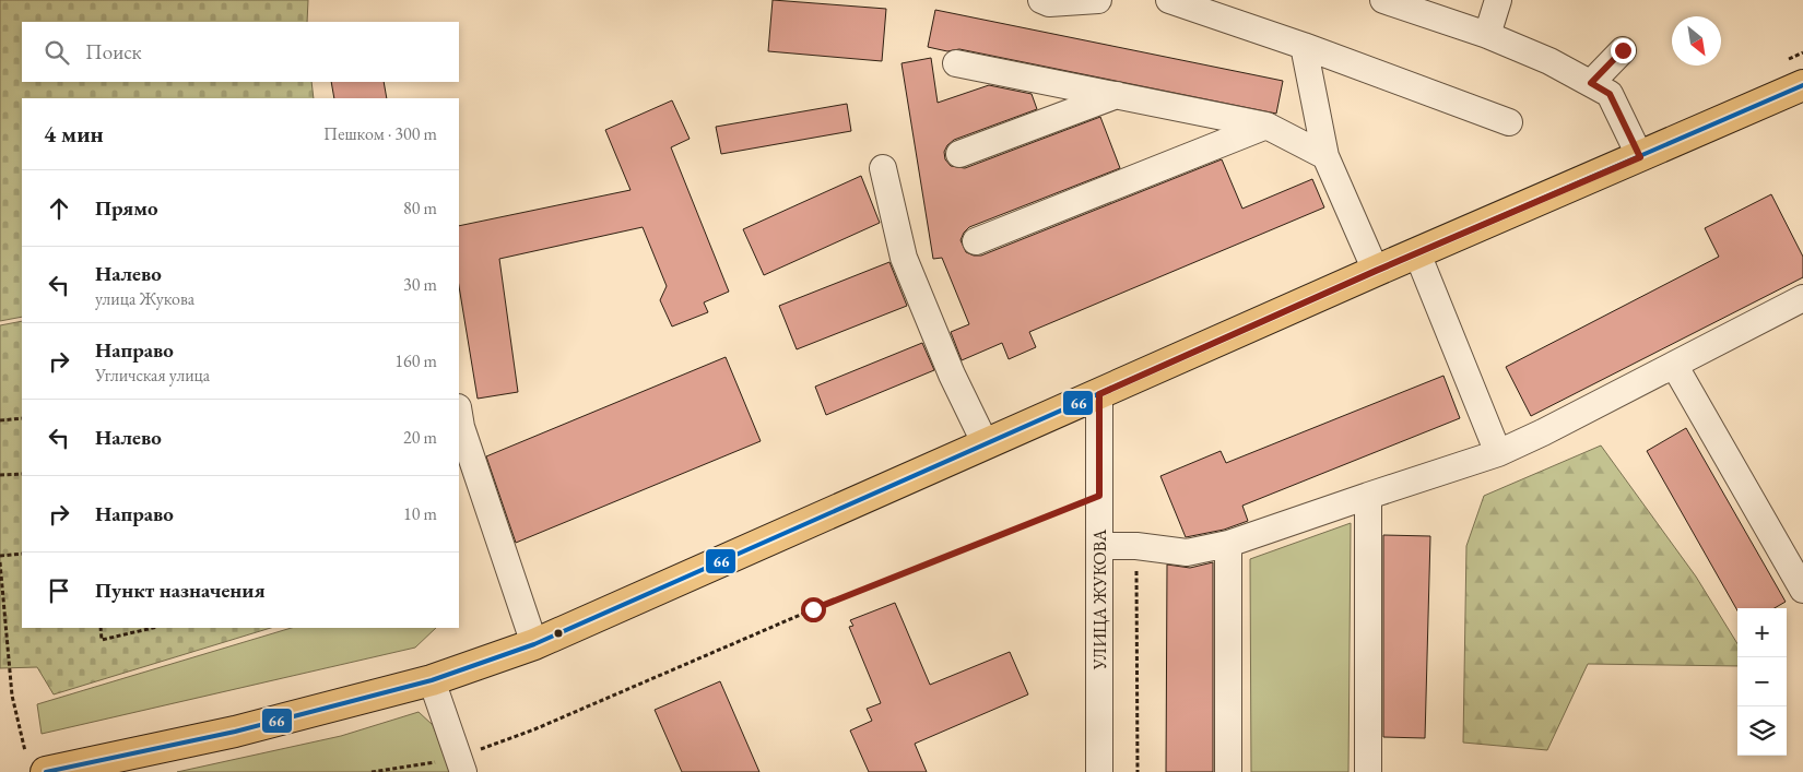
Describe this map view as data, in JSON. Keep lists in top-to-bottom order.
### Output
{
  "streets": {
    "street": ["УЛИЦА ЖУКОВА"]
  },
  "lines": ["transit line 66"],
  "north": "bottom right",
  "page": {
    "search": "Поиск",
    "heading": ["4 мин", "Пешком · 300 m"],
    "list": [
      ["Прямо", "80 m"],
      ["Налево", "улица Жукова", "30 m"],
      ["Направо", "Угличская улица", "160 m"],
      ["Налево", "20 m"],
      ["Направо", "10 m"],
      "Пункт назначения"
    ],
    "map_buttons": ["+", "−"]
  }
}
